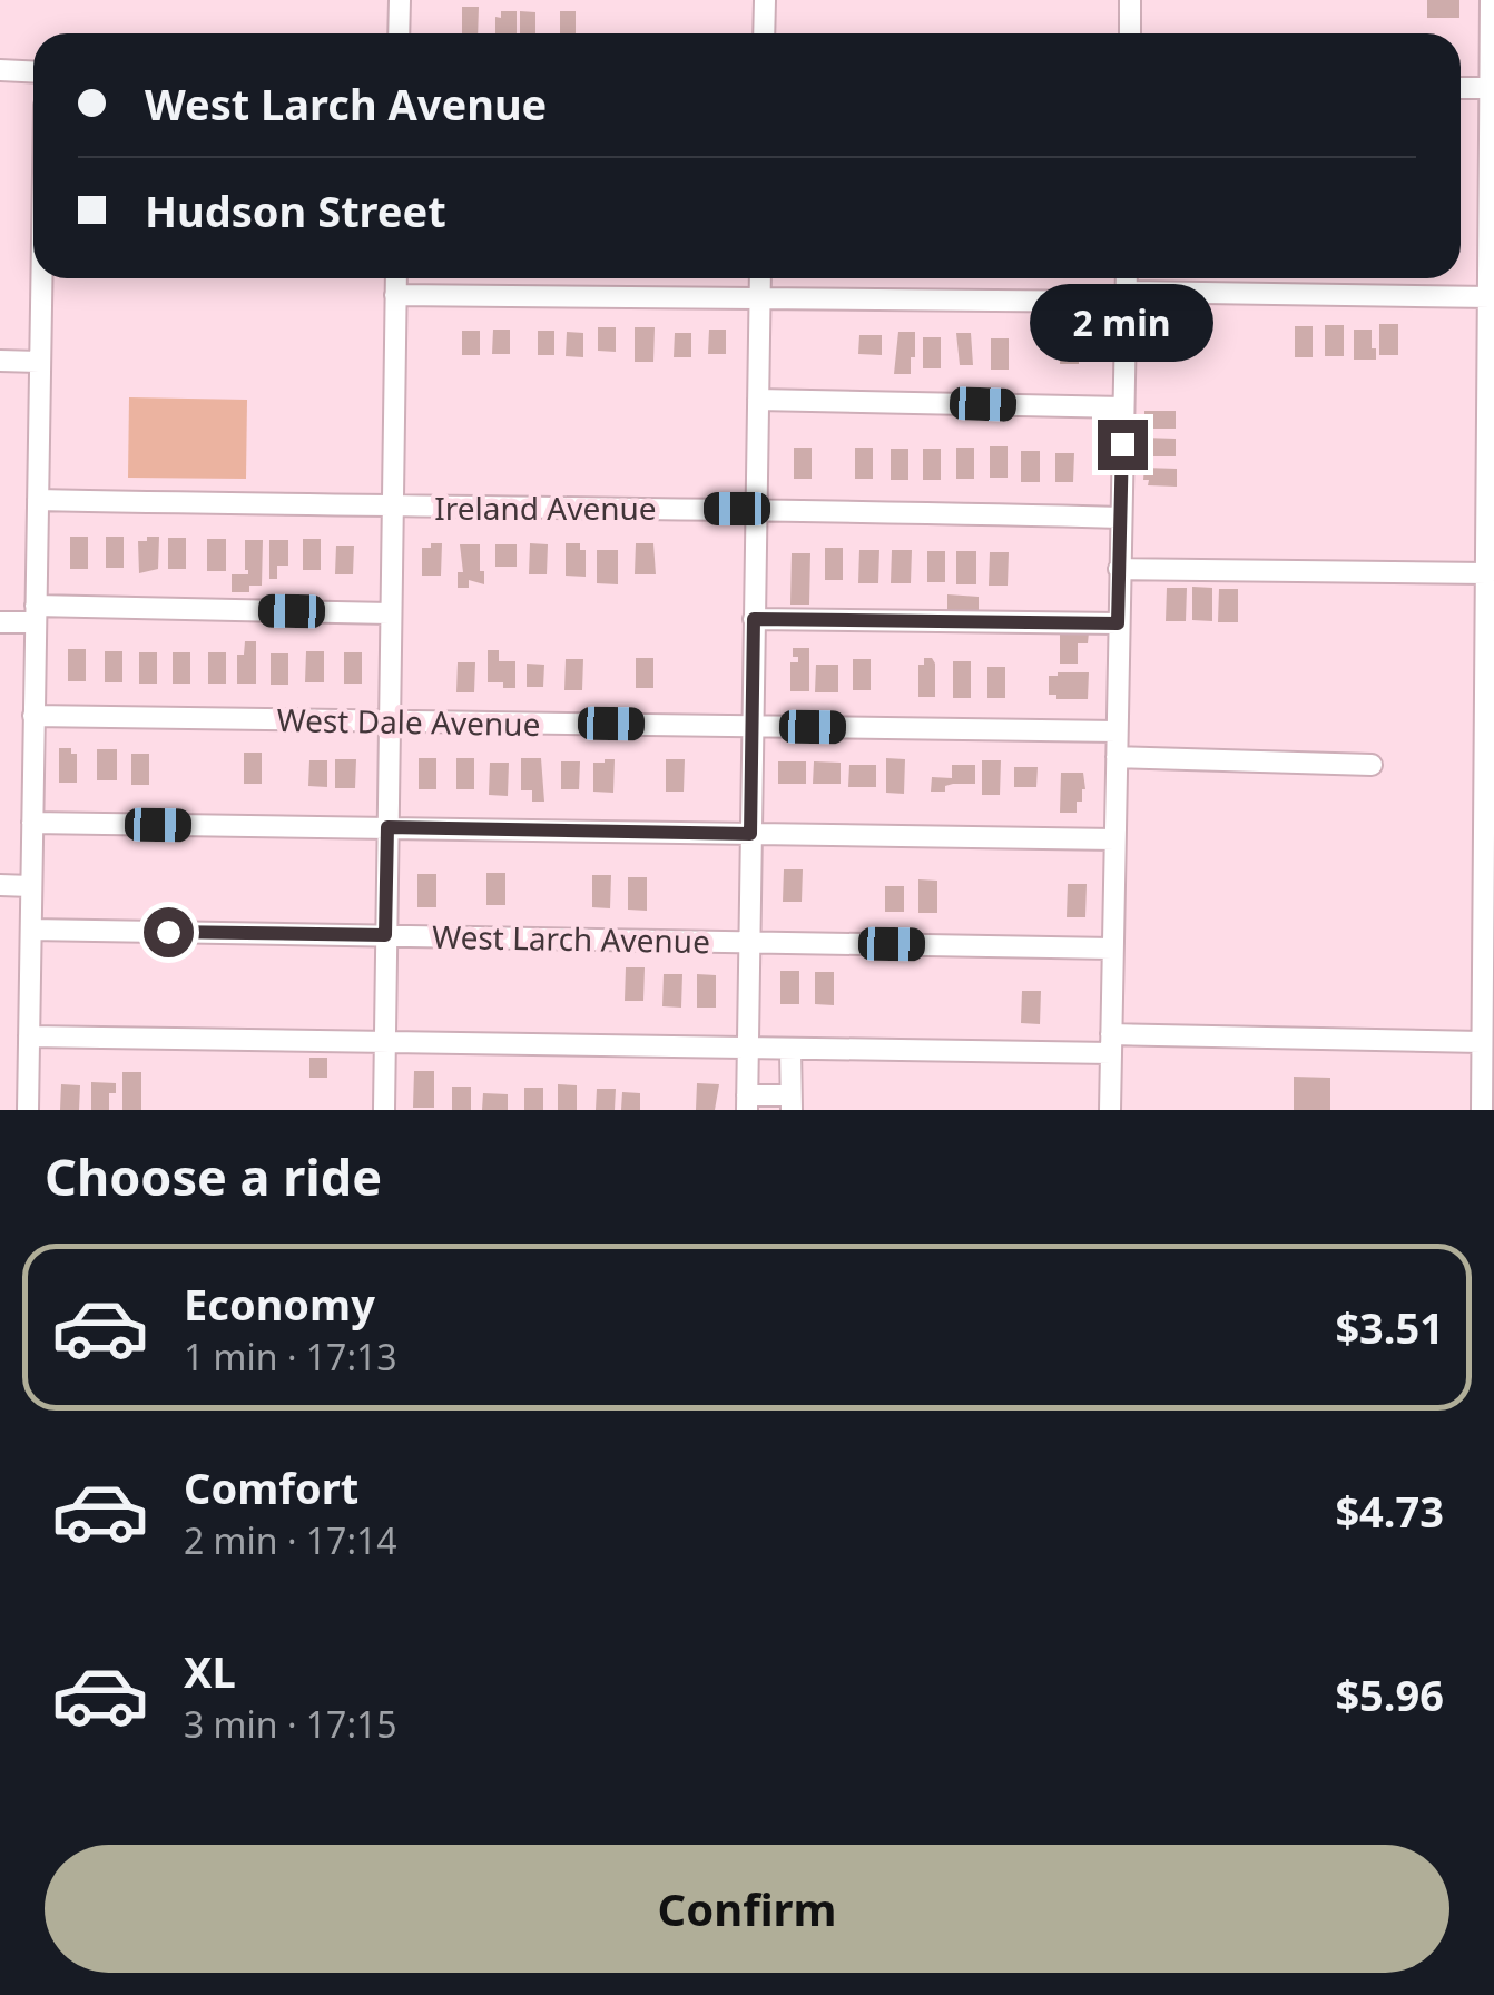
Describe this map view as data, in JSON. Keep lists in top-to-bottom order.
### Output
{
  "streets": {
    "street": ["Ireland Avenue", "West Dale Avenue", "West Larch Avenue"]
  },
  "page": {
    "banner": ["West Larch Avenue", "Hudson Street"],
    "bubble": "2 min",
    "heading": "Choose a ride",
    "list": [
      {
        "name": "Economy",
        "note": "1 min · 17:13",
        "value": "$3.51"
      },
      {
        "name": "Comfort",
        "note": "2 min · 17:14",
        "value": "$4.73"
      },
      {
        "name": "XL",
        "note": "3 min · 17:15",
        "value": "$5.96"
      }
    ],
    "buttons": "Confirm"
  }
}
